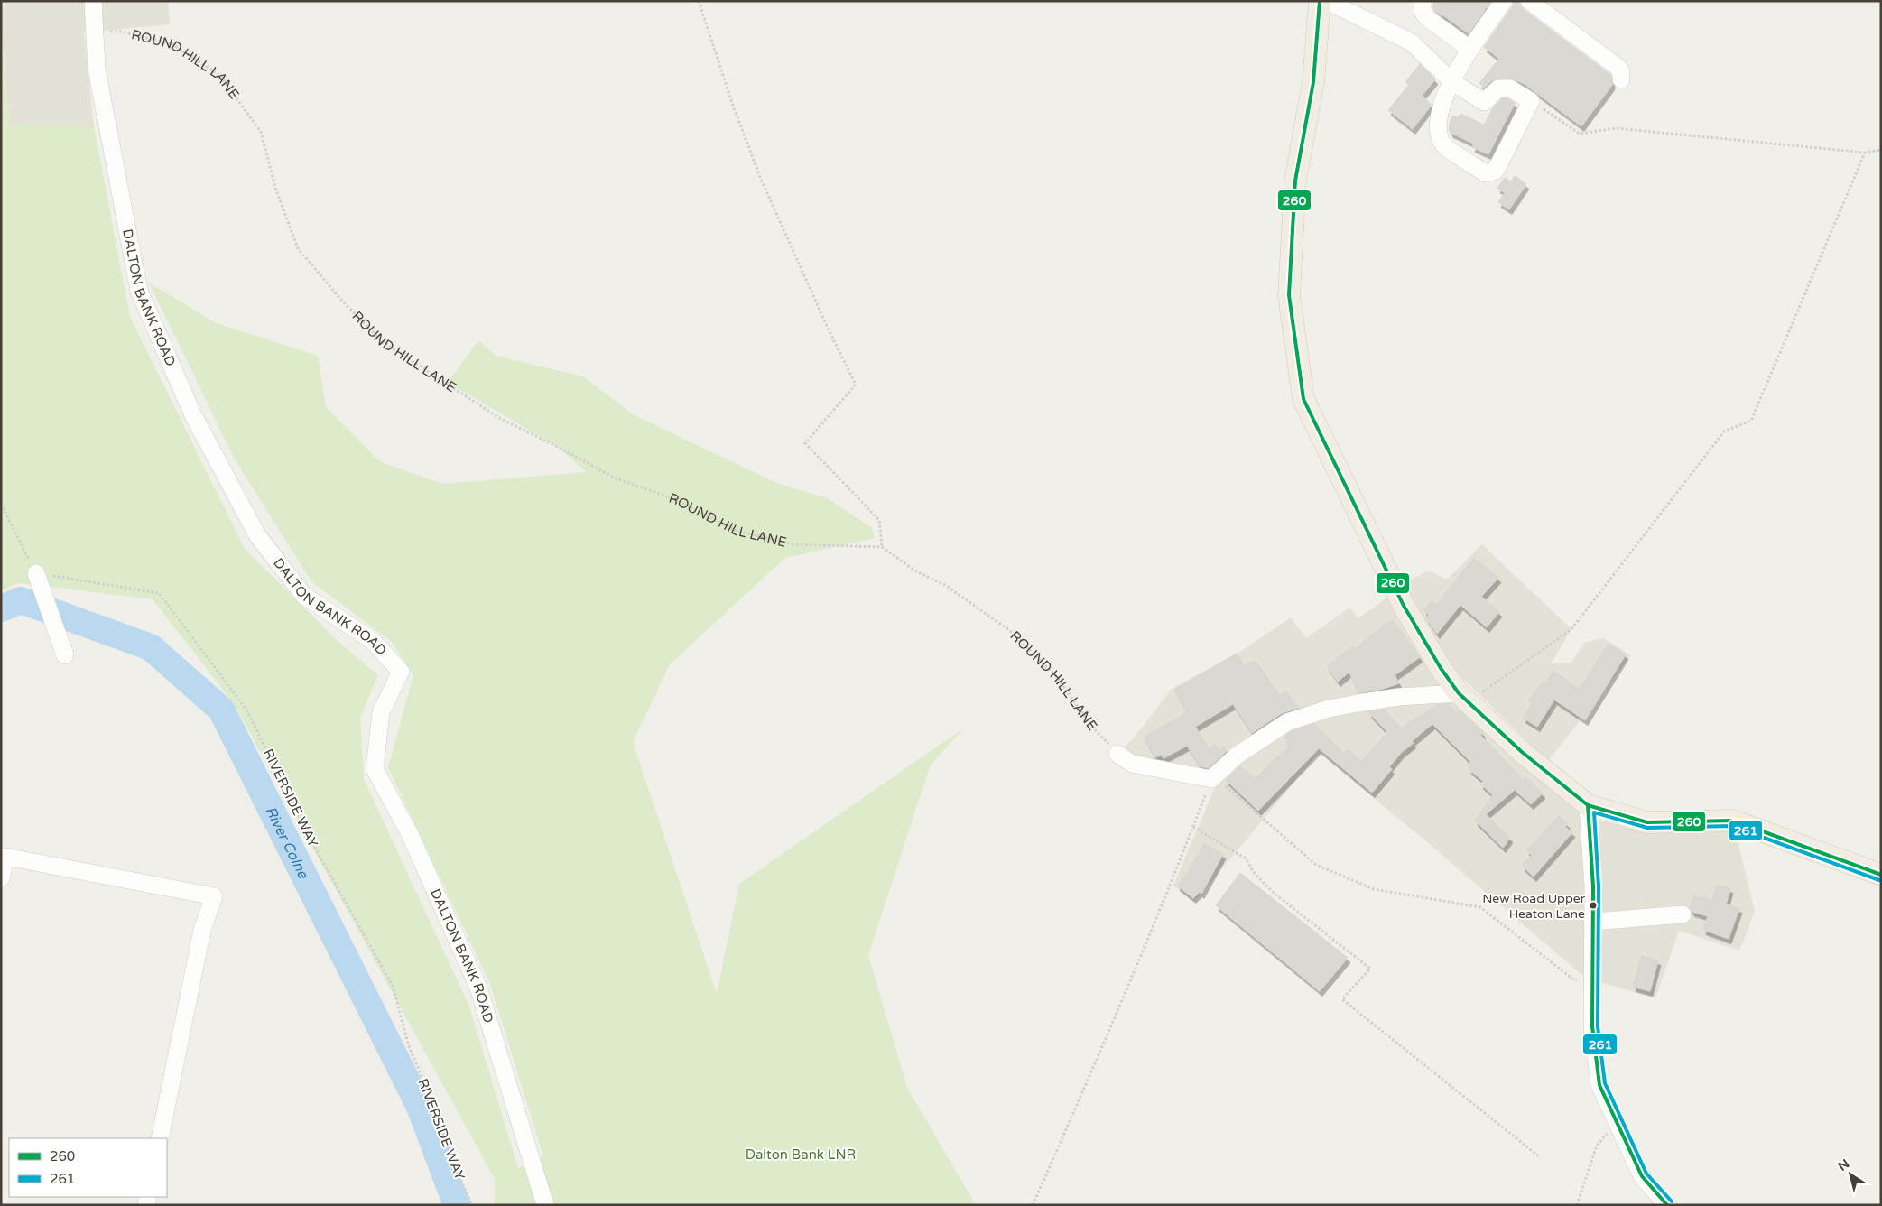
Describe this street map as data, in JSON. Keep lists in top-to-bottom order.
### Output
{
  "streets": {
    "street": ["DALTON BANK ROAD"],
    "path": ["ROUND HILL LANE", "RIVERSIDE WAY"]
  },
  "crossings": [
    ["ROUND HILL LANE", "DALTON BANK ROAD"]
  ],
  "water": ["River Colne"],
  "parks": ["Dalton Bank LNR"],
  "places": ["New Road Upper Heaton Lane"],
  "lines": ["transit line 260", "transit line 261"],
  "legend": ["260", "261"],
  "north": "top left"
}
